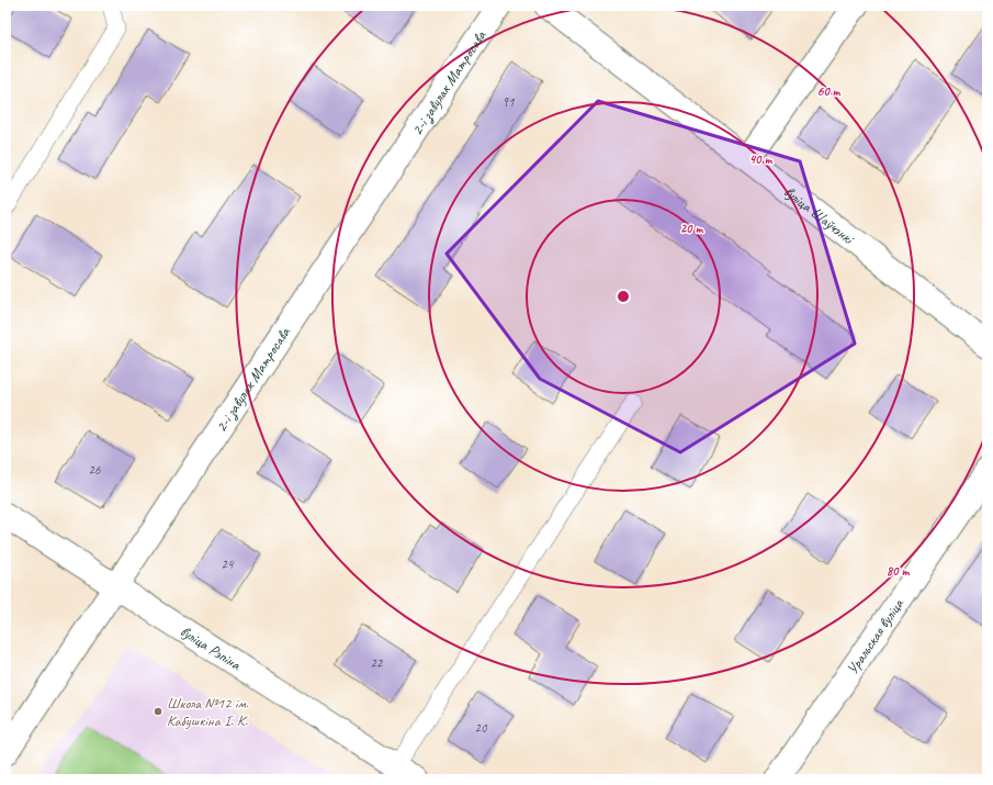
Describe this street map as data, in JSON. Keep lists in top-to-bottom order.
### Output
{
  "streets": {
    "street": [
      "2-і завулак Матросава",
      "вуліца Шаўчэнкі",
      "Уральская вуліца",
      "вуліца Рэпіна"
    ]
  },
  "crossings": [
    ["2-і завулак Матросава", "вуліца Рэпіна"]
  ],
  "places": ["Школа №12 ім. Кабушкіна І. К."],
  "house_numbers": [
    "91",
    "26",
    "24",
    "22",
    "20"
  ],
  "rings": [
    "60 m",
    "40 m",
    "20 m",
    "80 m"
  ]
}
